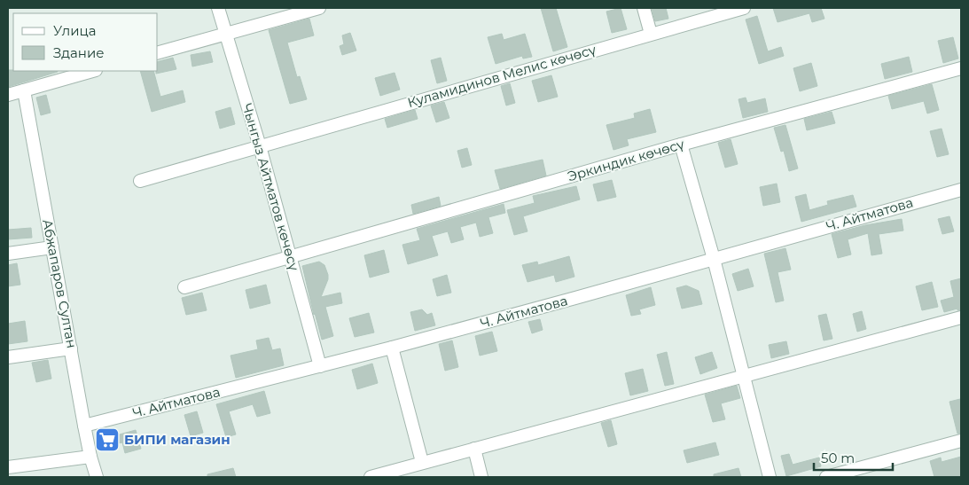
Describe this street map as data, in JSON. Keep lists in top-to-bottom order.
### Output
{
  "streets": {
    "street": [
      "Куламидинов Мелис көчөсү",
      "Эркиндик көчөсү",
      "Чынгыз Айтматов көчөсү",
      "Ч. Айтматова",
      "Абжапаров Султан"
    ]
  },
  "crossings": [
    ["Куламидинов Мелис көчөсү", "Чынгыз Айтматов көчөсү"],
    ["Эркиндик көчөсү", "Чынгыз Айтматов көчөсү"],
    ["Чынгыз Айтматов көчөсү", "Ч. Айтматова"],
    ["Ч. Айтматова", "Абжапаров Султан"]
  ],
  "places": {
    "supermarket": ["БИПИ магазин"]
  },
  "legend": ["Улица", "Здание"],
  "scale_bar": "50 m"
}
